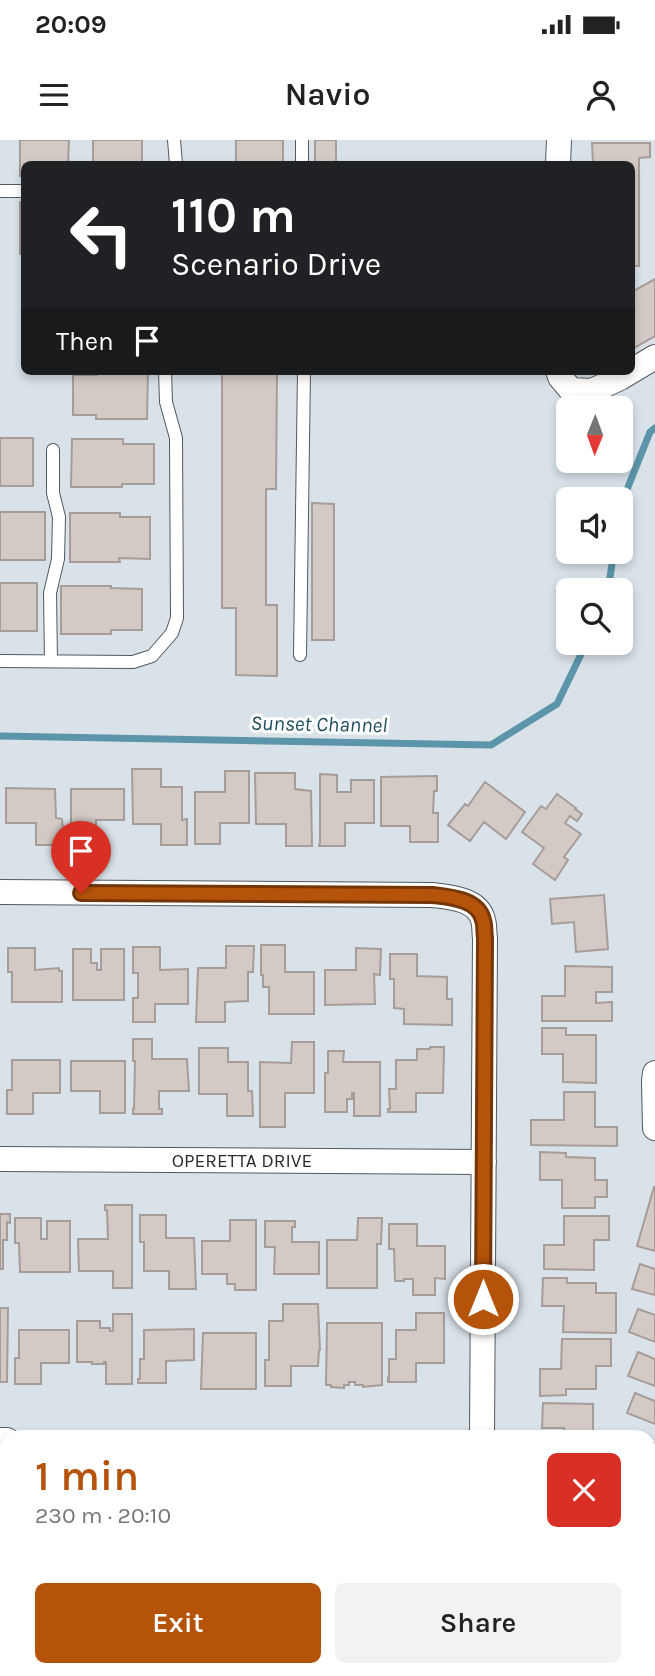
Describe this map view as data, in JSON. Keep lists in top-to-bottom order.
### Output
{
  "streets": {
    "street": ["OPERETTA DRIVE"]
  },
  "water": ["Sunset Channel"],
  "north": "bottom",
  "page": {
    "status": "20:09",
    "header": "Navio",
    "turn": ["110 m", "Scenario Drive"],
    "then": "Then",
    "heading": ["1 min", "230 m · 20:10"],
    "buttons": ["Exit", "Share"]
  }
}
